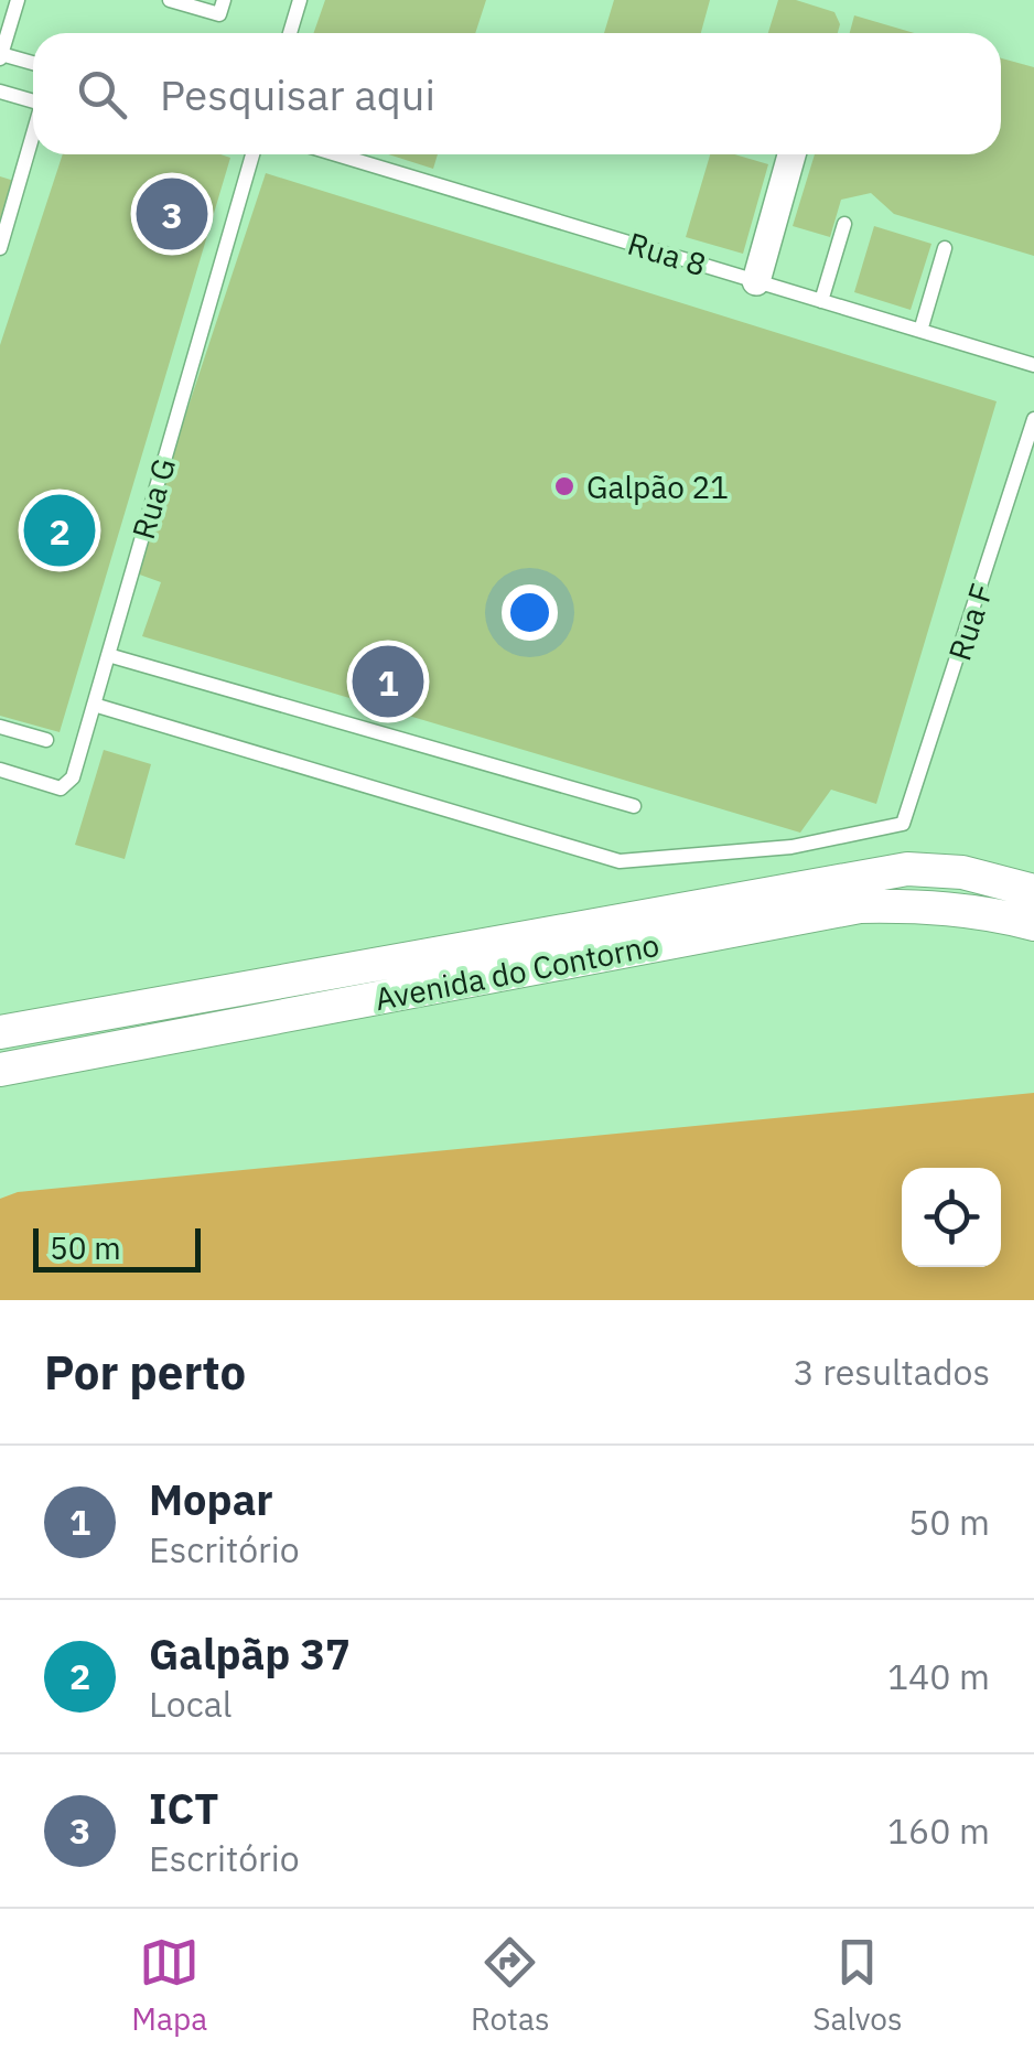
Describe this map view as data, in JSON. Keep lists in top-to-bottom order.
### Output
{
  "streets": {
    "street": ["Avenida do Contorno"],
    "lane": ["Rua 8", "Rua G", "Rua F"]
  },
  "crossings": [
    ["Rua G", "Rua F"]
  ],
  "places": ["Galpão 21"],
  "scale_bar": "50 m",
  "page": {
    "search": "Pesquisar aqui",
    "pins": ["3", "2", "1"],
    "scale": "50 m",
    "heading": ["Por perto", "3 resultados"],
    "list": [
      {
        "mark": "1",
        "name": "Mopar",
        "note": "Escritório",
        "value": "50 m"
      },
      {
        "mark": "2",
        "name": "Galpãp 37",
        "note": "Local",
        "value": "140 m"
      },
      {
        "mark": "3",
        "name": "ICT",
        "note": "Escritório",
        "value": "160 m"
      }
    ],
    "nav": ["Mapa", "Rotas", "Salvos"]
  }
}
